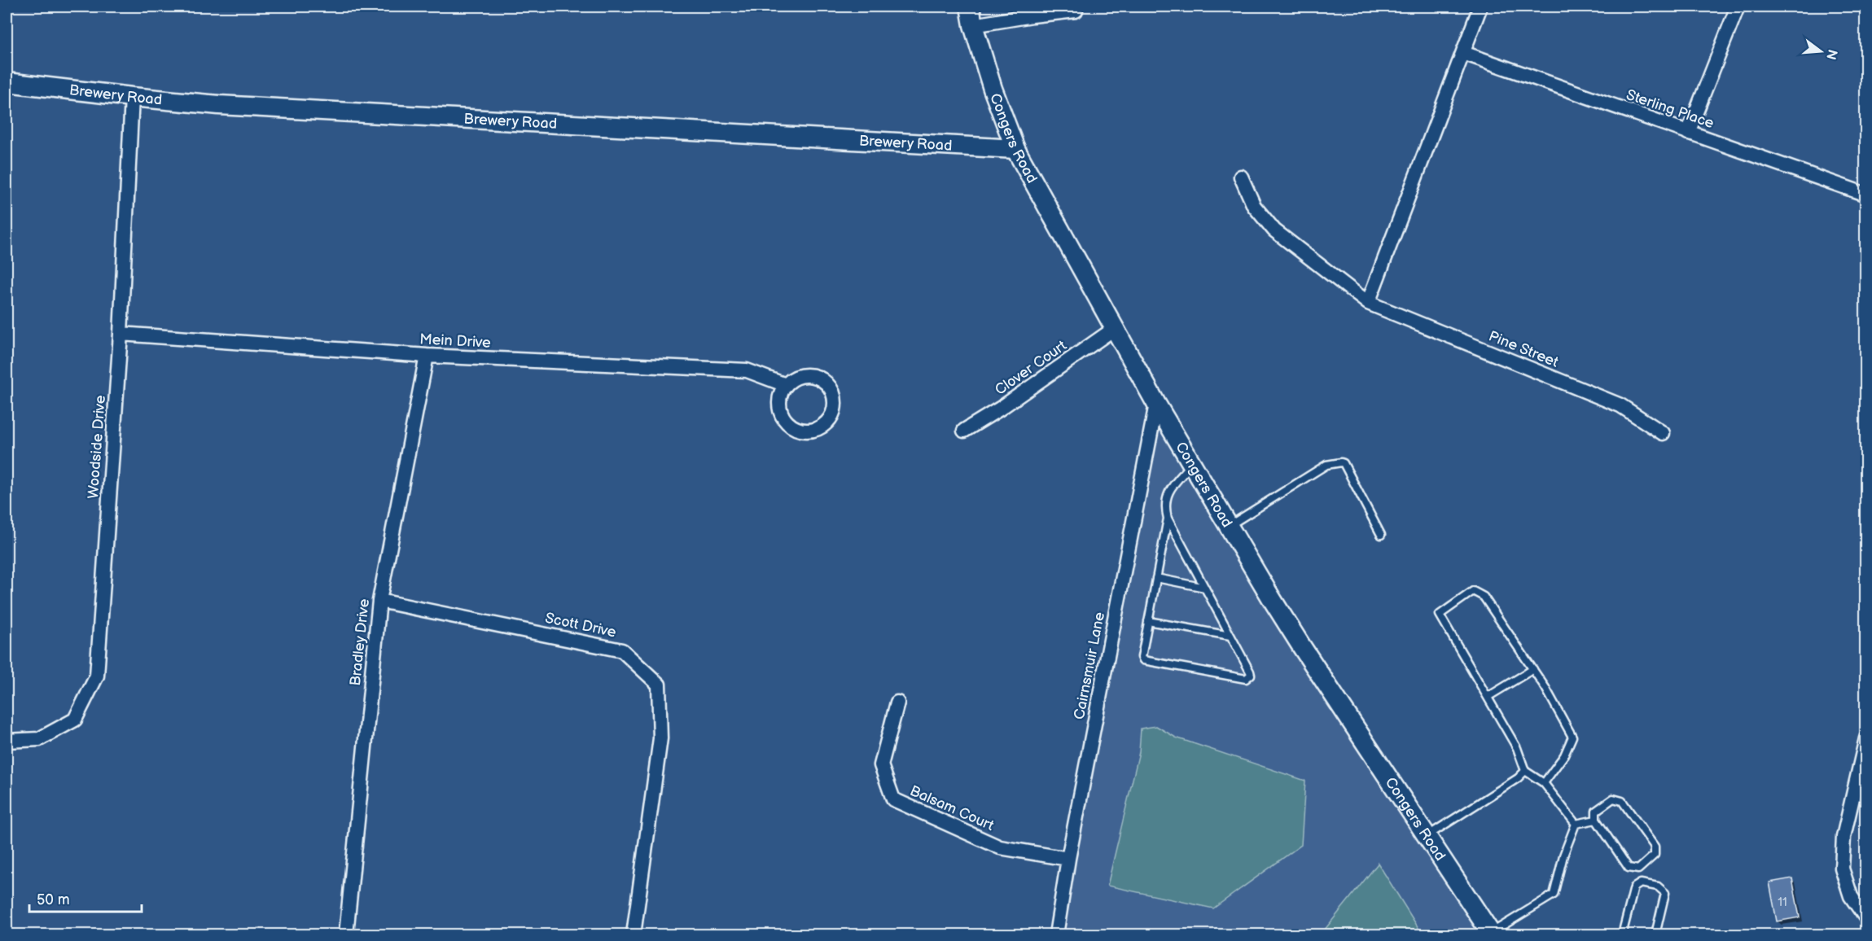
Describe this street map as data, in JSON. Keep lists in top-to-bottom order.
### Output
{
  "streets": {
    "street": [
      "Brewery Road",
      "Sterling Place",
      "Congers Road",
      "Mein Drive",
      "Pine Street",
      "Clover Court",
      "Woodside Drive",
      "Scott Drive",
      "Bradley Drive",
      "Cairnsmuir Lane",
      "Balsam Court"
    ]
  },
  "crossings": [
    ["Brewery Road", "Congers Road"],
    ["Brewery Road", "Woodside Drive"],
    ["Congers Road", "Clover Court"],
    ["Congers Road", "Cairnsmuir Lane"],
    ["Mein Drive", "Woodside Drive"],
    ["Mein Drive", "Bradley Drive"],
    ["Scott Drive", "Bradley Drive"],
    ["Cairnsmuir Lane", "Balsam Court"]
  ],
  "house_numbers": ["11"],
  "scale_bar": "50 m",
  "north": "right"
}
